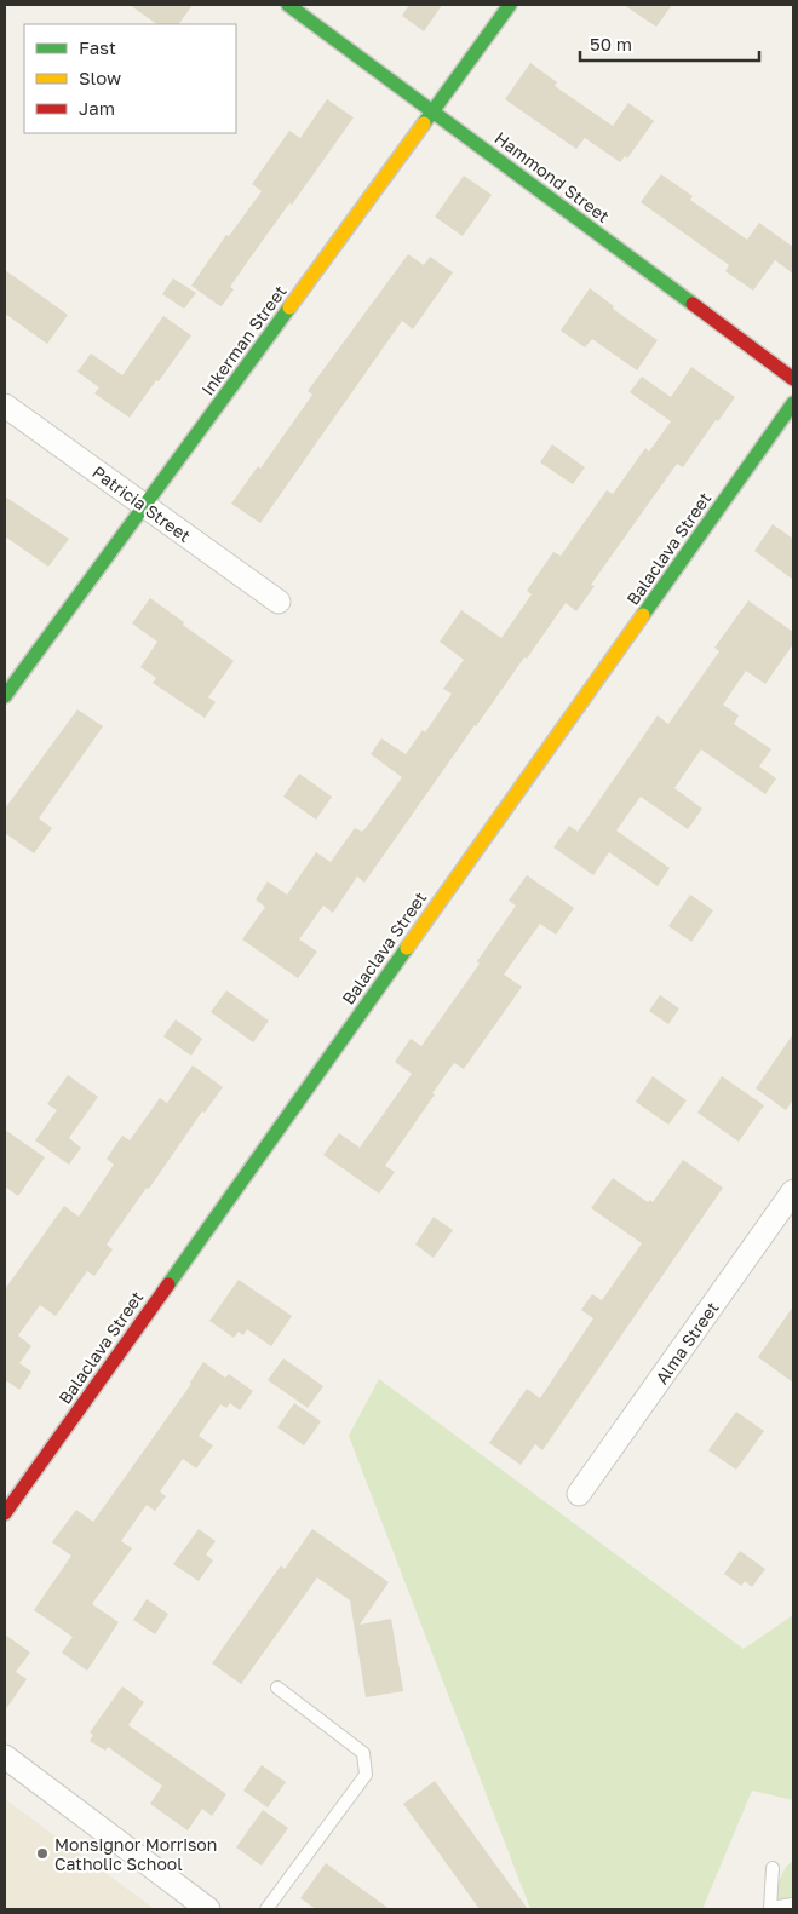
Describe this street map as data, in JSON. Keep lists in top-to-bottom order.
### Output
{
  "streets": {
    "street": [
      "Hammond Street",
      "Inkerman Street",
      "Patricia Street",
      "Balaclava Street",
      "Alma Street"
    ]
  },
  "crossings": [
    ["Hammond Street", "Inkerman Street"],
    ["Inkerman Street", "Patricia Street"]
  ],
  "places": ["Monsignor Morrison Catholic School"],
  "legend": ["Fast", "Slow", "Jam"],
  "scale_bar": "50 m"
}
